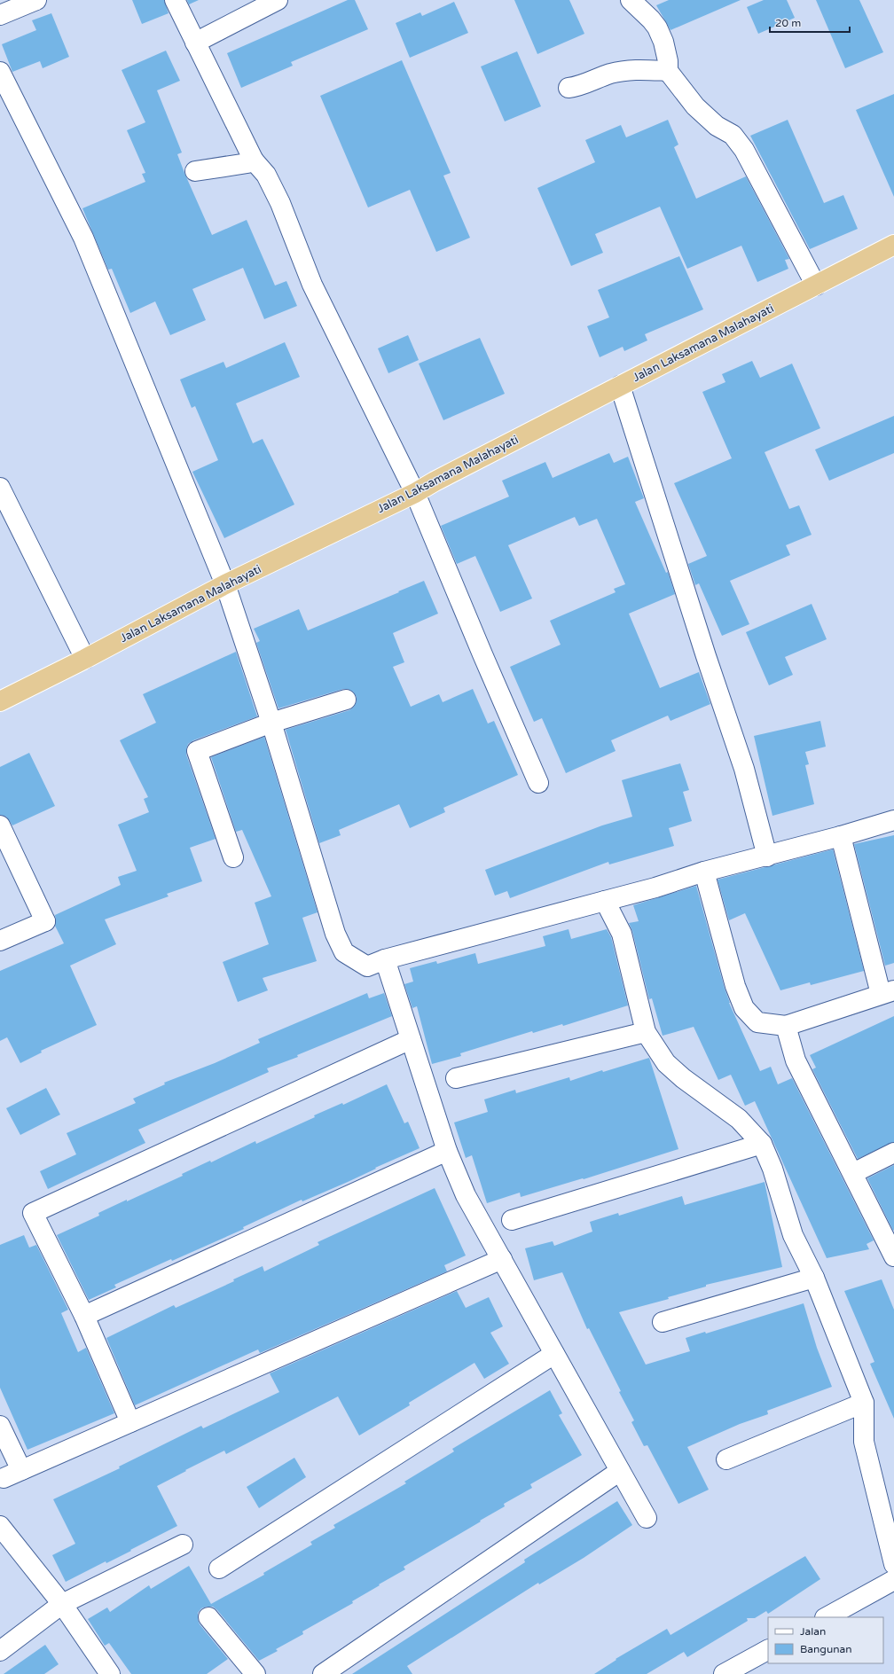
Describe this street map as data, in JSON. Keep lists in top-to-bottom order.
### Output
{
  "streets": {
    "highway": ["Jalan Laksamana Malahayati"]
  },
  "legend": ["Jalan", "Bangunan"],
  "scale_bar": "20 m"
}
